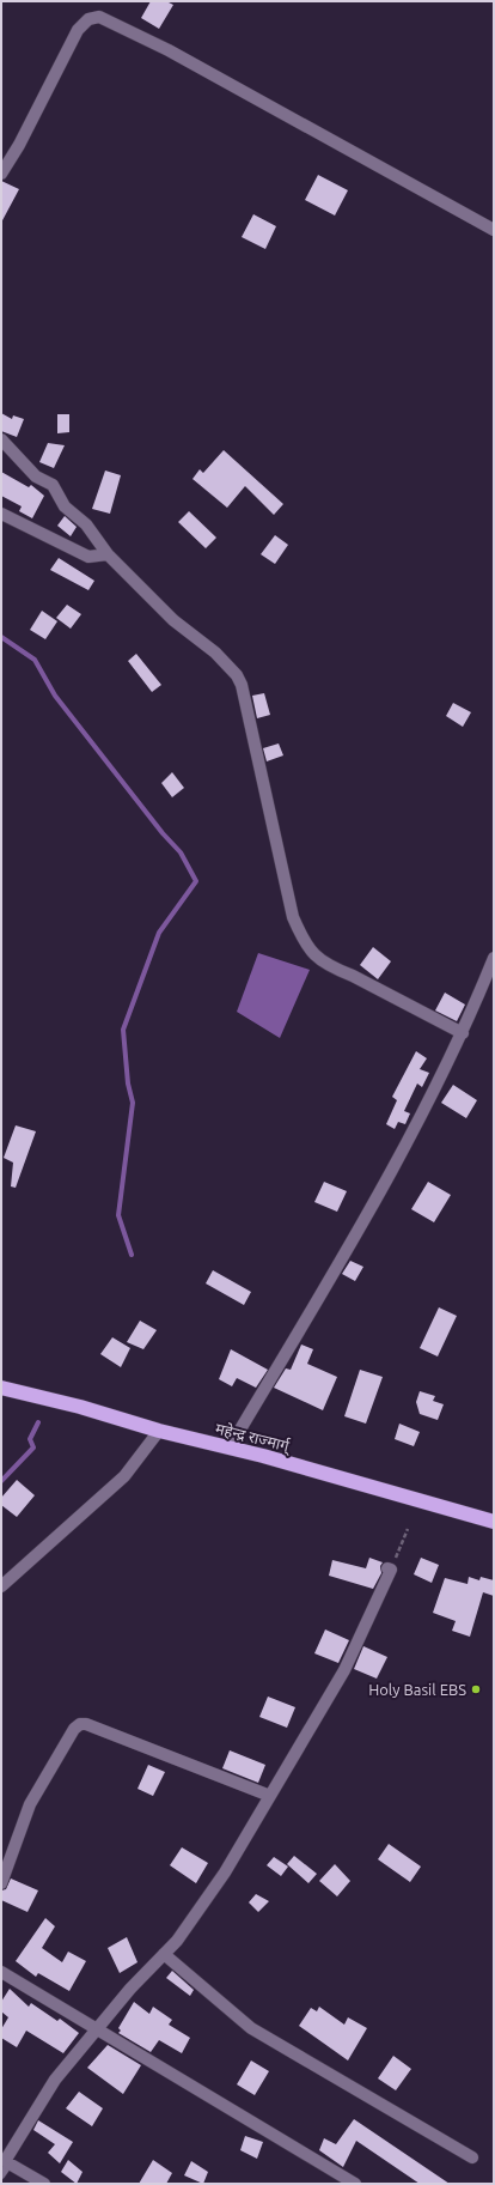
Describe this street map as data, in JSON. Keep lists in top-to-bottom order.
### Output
{
  "streets": {
    "highway": ["महेन्द्र राज्मार्ग्"]
  },
  "places": ["Holy Basil EBS"]
}
